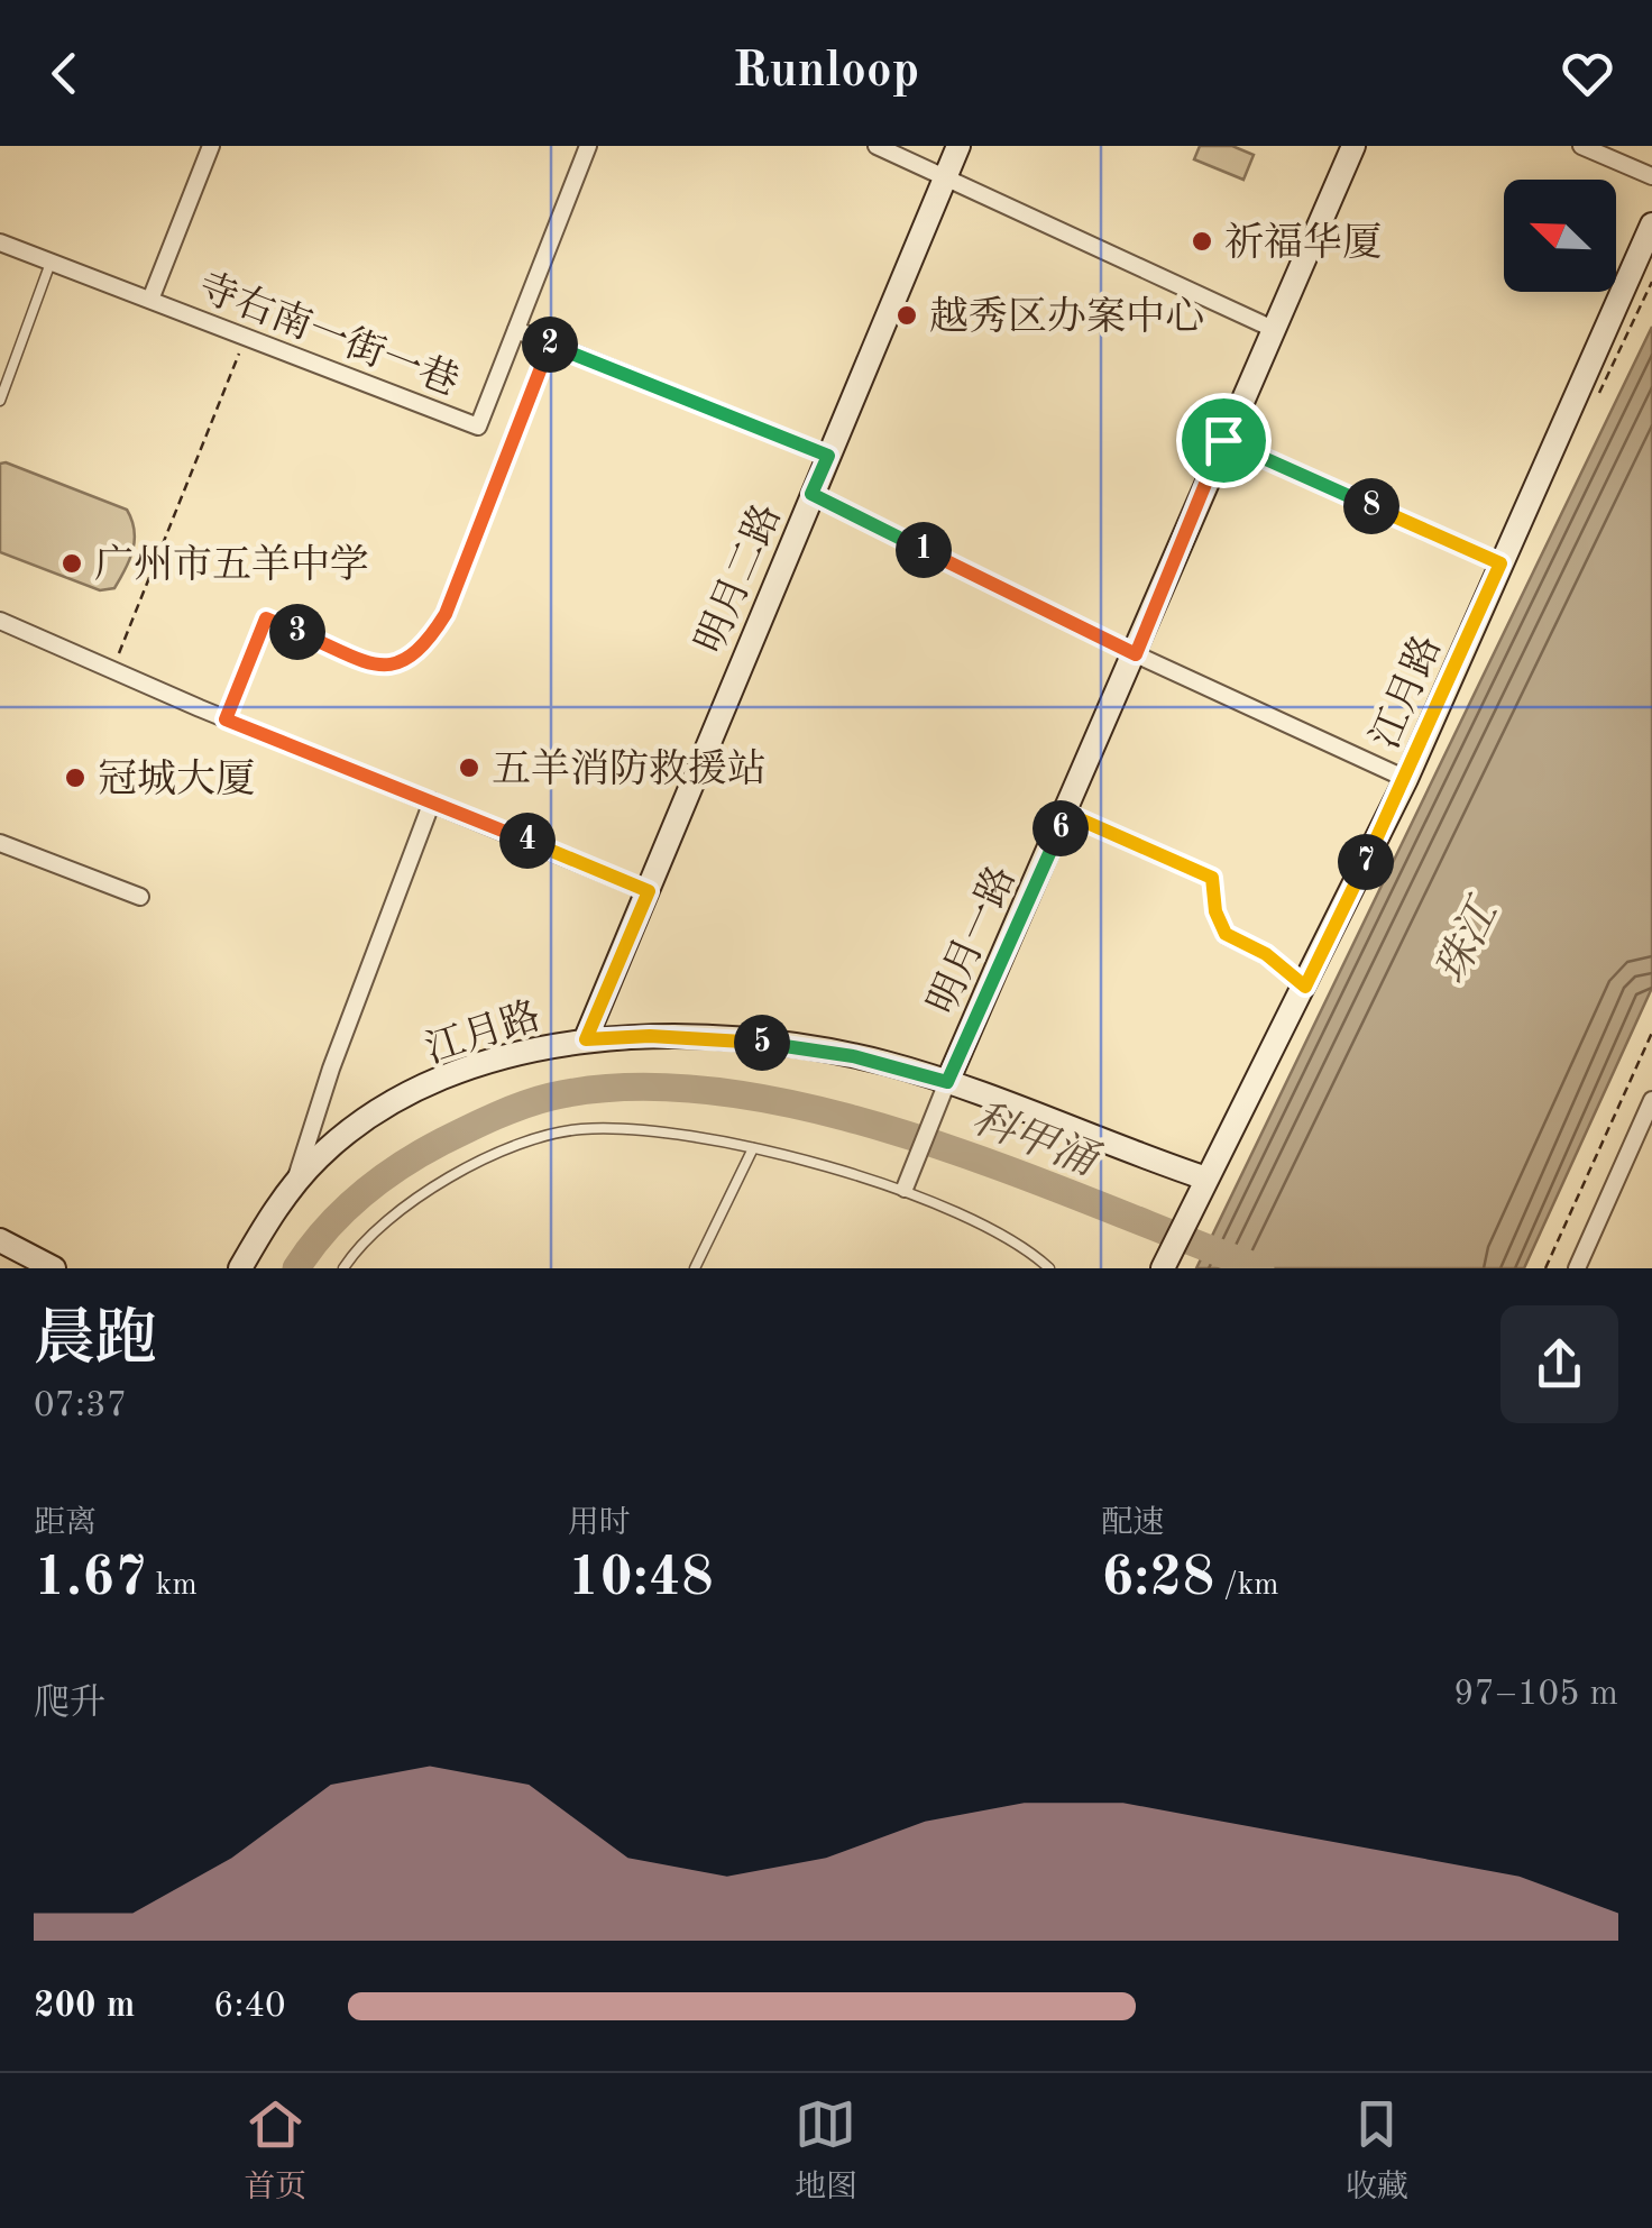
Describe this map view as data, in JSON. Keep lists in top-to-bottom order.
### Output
{
  "streets": {
    "street": [
      "寺右南一街一巷",
      "明月二路",
      "江月路",
      "明月一路"
    ]
  },
  "crossings": [
    ["明月二路", "江月路"],
    ["江月路", "明月一路"]
  ],
  "water": ["珠江", "科甲涌"],
  "places": [
    "祈福华厦",
    "越秀区办案中心",
    "广州市五羊中学",
    "五羊消防救援站",
    "冠城大厦"
  ],
  "north": "top left",
  "page": {
    "header": "Runloop",
    "pins": [
      "2",
      "8",
      "1",
      "3",
      "6",
      "4",
      "7",
      "5"
    ],
    "heading": ["晨跑", "07:37"],
    "stats": [
      ["距离", "1.67 km"],
      ["用时", "10:48"],
      ["配速", "6:28 /km"]
    ],
    "chart": ["爬升", "97–105 m"],
    "list": [
      {
        "name": "200 m",
        "note": "6:40"
      }
    ],
    "tabs": ["首页", "地图", "收藏"]
  }
}
